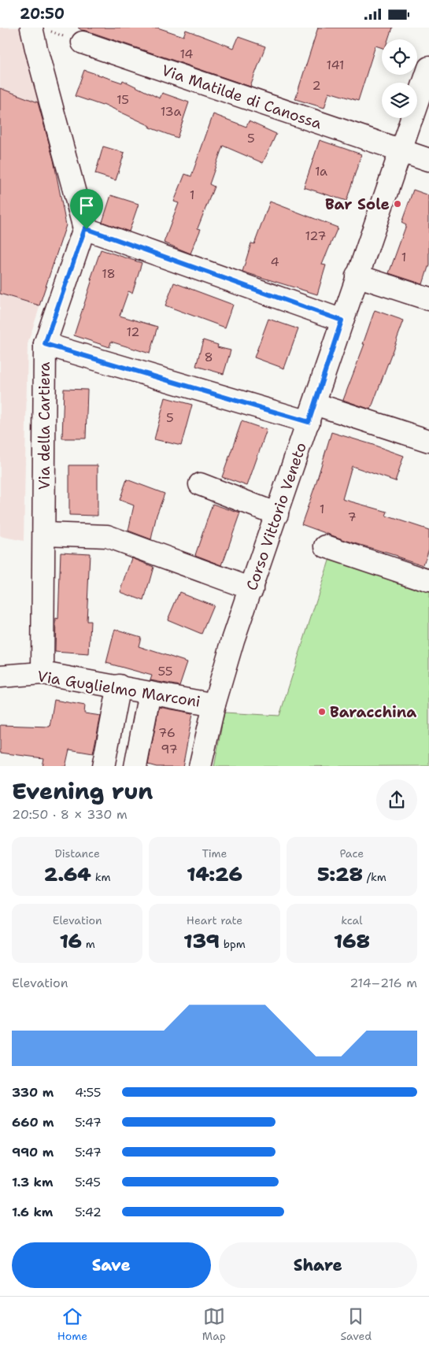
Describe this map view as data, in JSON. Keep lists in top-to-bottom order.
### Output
{
  "streets": {
    "street": [
      "Via Matilde di Canossa",
      "Via della Cartiera",
      "Corso Vittorio Veneto",
      "Via Guglielmo Marconi"
    ]
  },
  "crossings": [
    ["Via Matilde di Canossa", "Corso Vittorio Veneto"],
    ["Via della Cartiera", "Via Guglielmo Marconi"],
    ["Corso Vittorio Veneto", "Via Guglielmo Marconi"]
  ],
  "places": ["Bar Sole", "Baracchina"],
  "house_numbers": [
    "14",
    "141",
    "2",
    "15",
    "13a",
    "5",
    "1a",
    "1",
    "127",
    "1",
    "4",
    "18",
    "12",
    "8",
    "5",
    "1",
    "7",
    "55",
    "76",
    "97"
  ],
  "page": {
    "status": "20:50",
    "heading": ["Evening run", "20:50 · 8 × 330 m"],
    "stats": [
      ["Distance", "2.64 km"],
      ["Time", "14:26"],
      ["Pace", "5:28 /km"],
      ["Elevation", "16 m"],
      ["Heart rate", "139 bpm"],
      ["kcal", "168"]
    ],
    "chart": ["Elevation", "214–216 m"],
    "list": [
      {
        "name": "330 m",
        "note": "4:55"
      },
      {
        "name": "660 m",
        "note": "5:47"
      },
      {
        "name": "990 m",
        "note": "5:47"
      },
      {
        "name": "1.3 km",
        "note": "5:45"
      },
      {
        "name": "1.6 km",
        "note": "5:42"
      }
    ],
    "buttons": ["Save", "Share"],
    "tabs": ["Home", "Map", "Saved"]
  }
}
